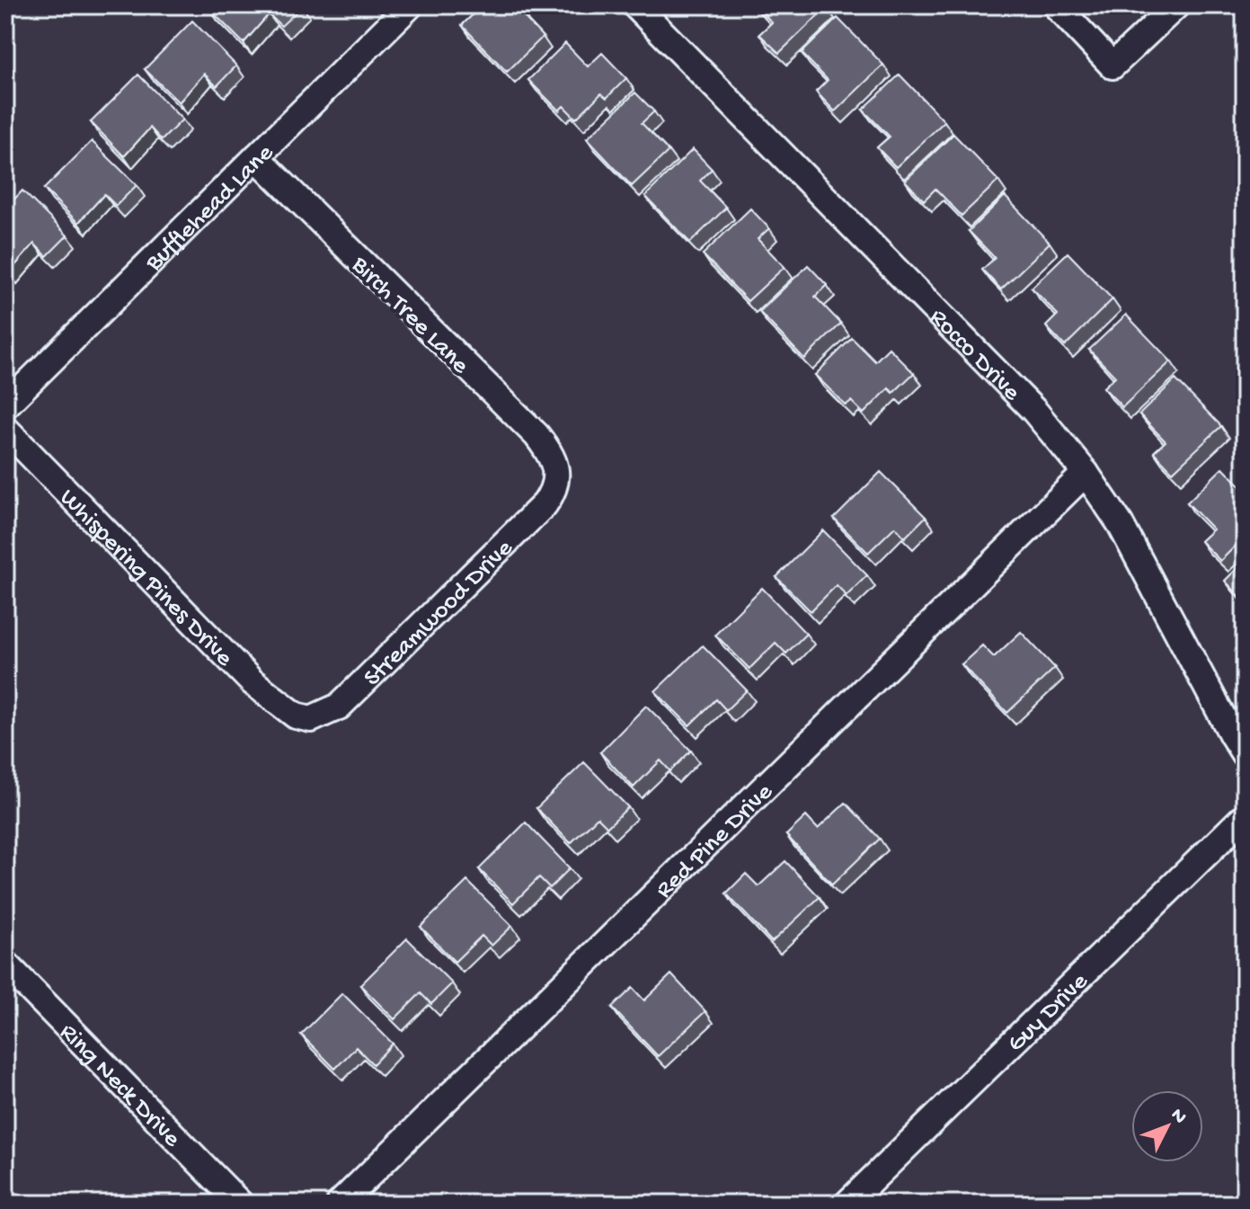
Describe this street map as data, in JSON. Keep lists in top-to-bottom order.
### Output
{
  "streets": {
    "street": [
      "Bufflehead Lane",
      "Birch Tree Lane",
      "Rocco Drive",
      "Whispering Pines Drive",
      "Streamwood Drive",
      "Red Pine Drive",
      "Guy Drive",
      "Ring Neck Drive"
    ]
  },
  "crossings": [
    ["Bufflehead Lane", "Birch Tree Lane"],
    ["Birch Tree Lane", "Streamwood Drive"],
    ["Rocco Drive", "Red Pine Drive"],
    ["Whispering Pines Drive", "Streamwood Drive"]
  ],
  "north": "top right"
}
